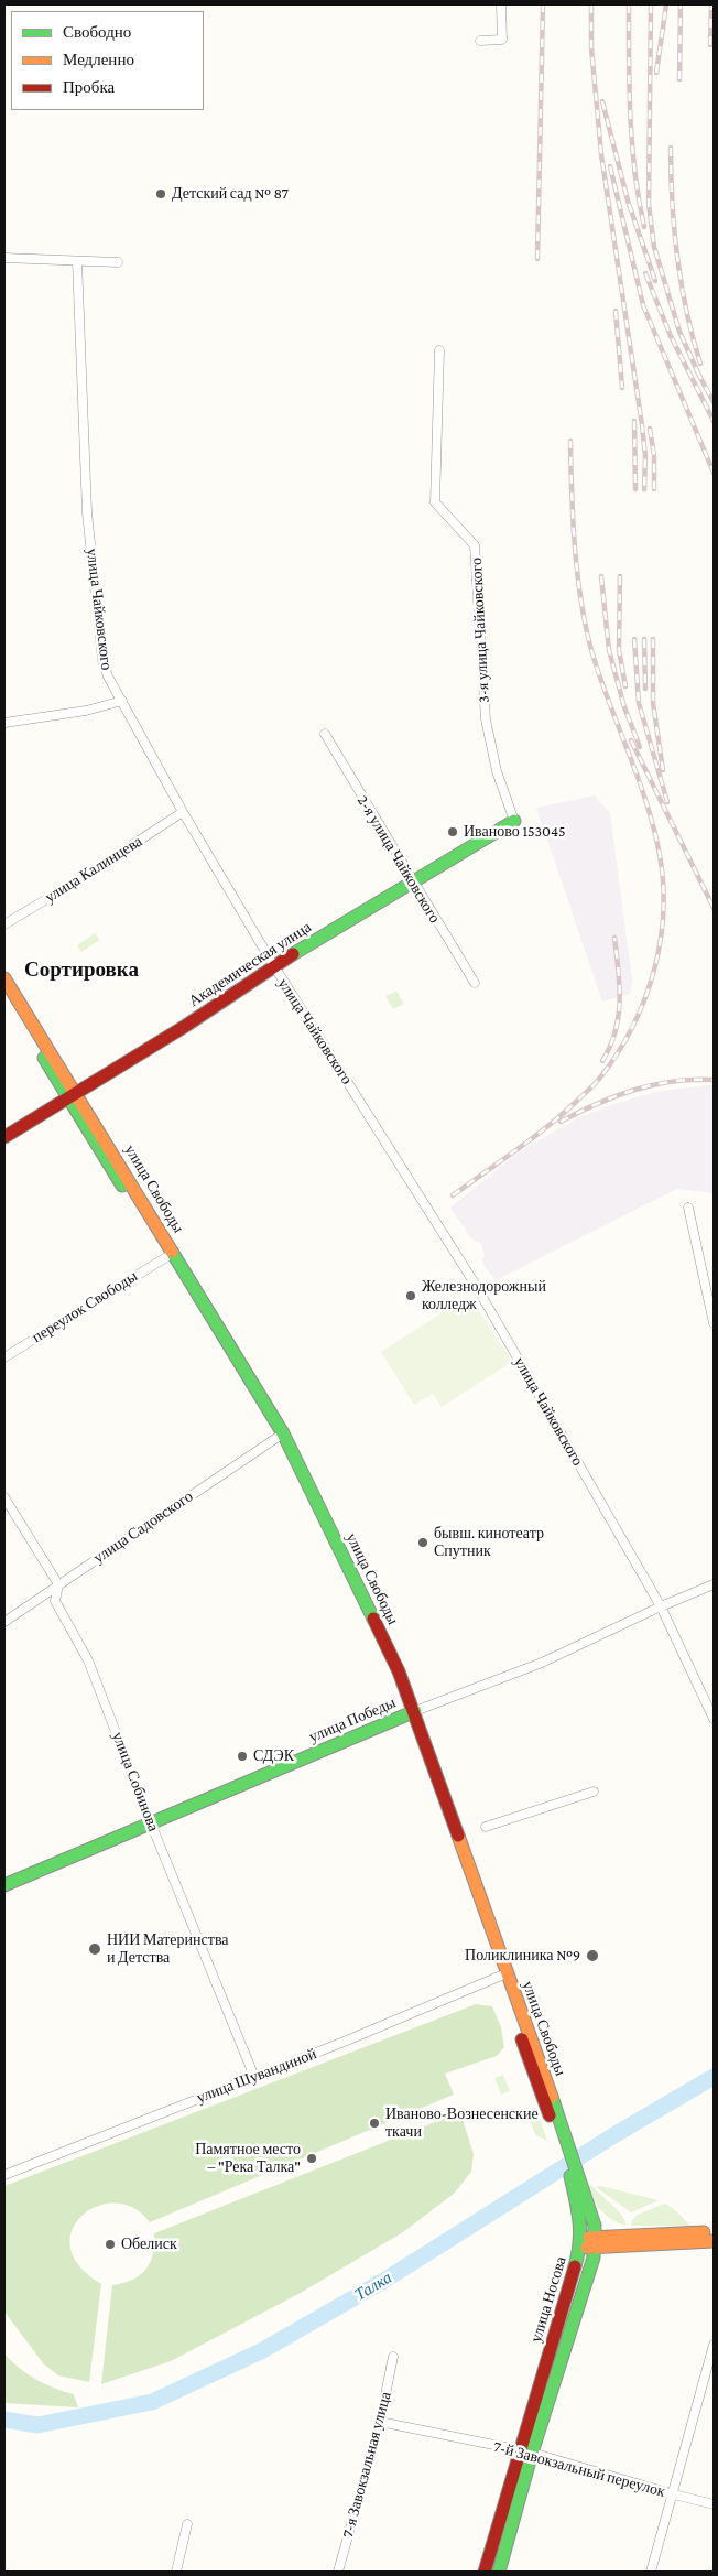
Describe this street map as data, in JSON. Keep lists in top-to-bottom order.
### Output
{
  "streets": {
    "main road": [
      "Академическая улица",
      "улица Свободы",
      "улица Победы",
      "улица Носова"
    ],
    "street": [
      "улица Чайковского",
      "3-я улица Чайковского",
      "2-я улица Чайковского",
      "улица Калинцева",
      "переулок Свободы",
      "улица Садовского",
      "улица Собинова",
      "улица Шувандиной",
      "7-я Завокзальная улица",
      "7-й Завокзальный переулок"
    ]
  },
  "crossings": [
    ["улица Чайковского", "улица Калинцева"],
    ["улица Чайковского", "Академическая улица"],
    ["улица Чайковского", "улица Победы"],
    ["3-я улица Чайковского", "Академическая улица"],
    ["2-я улица Чайковского", "Академическая улица"],
    ["Академическая улица", "улица Свободы"],
    ["улица Свободы", "переулок Свободы"],
    ["улица Свободы", "улица Садовского"],
    ["улица Свободы", "улица Победы"],
    ["улица Свободы", "улица Шувандиной"],
    ["улица Свободы", "улица Носова"],
    ["улица Садовского", "улица Собинова"],
    ["улица Победы", "улица Собинова"],
    ["улица Собинова", "улица Шувандиной"],
    ["улица Носова", "7-й Завокзальный переулок"],
    ["7-я Завокзальная улица", "7-й Завокзальный переулок"]
  ],
  "districts": ["Сортировка"],
  "water": ["Талка"],
  "places": [
    "Детский сад № 87",
    "Иваново 153045",
    "Железнодорожный колледж",
    "бывш. кинотеатр Спутник",
    "СДЭК",
    "НИИ Материнства и Детства",
    "Поликлиника №9",
    "Иваново-Вознесенские ткачи",
    "Памятное место – \"Река Талка\"",
    "Обелиск"
  ],
  "legend": ["Свободно", "Медленно", "Пробка"]
}
